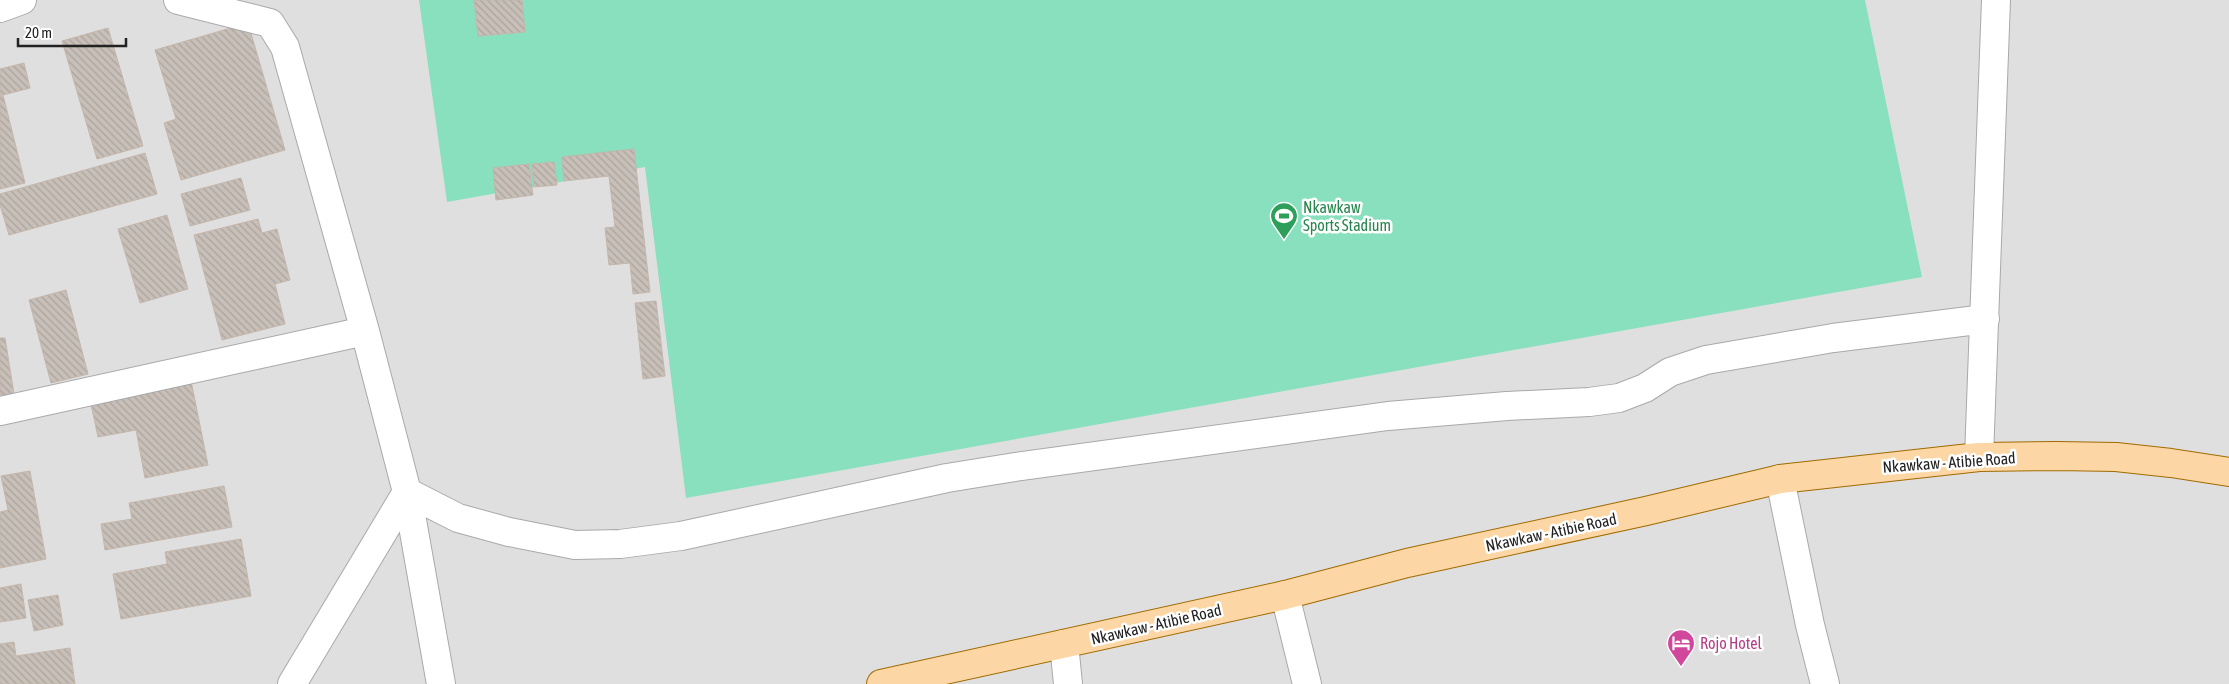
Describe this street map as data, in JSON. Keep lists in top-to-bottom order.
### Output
{
  "streets": {
    "main road": ["Nkawkaw - Atibie Road"]
  },
  "places": {
    "sports": ["Nkawkaw Sports Stadium"],
    "hotel": ["Rojo Hotel"]
  },
  "scale_bar": "20 m"
}
